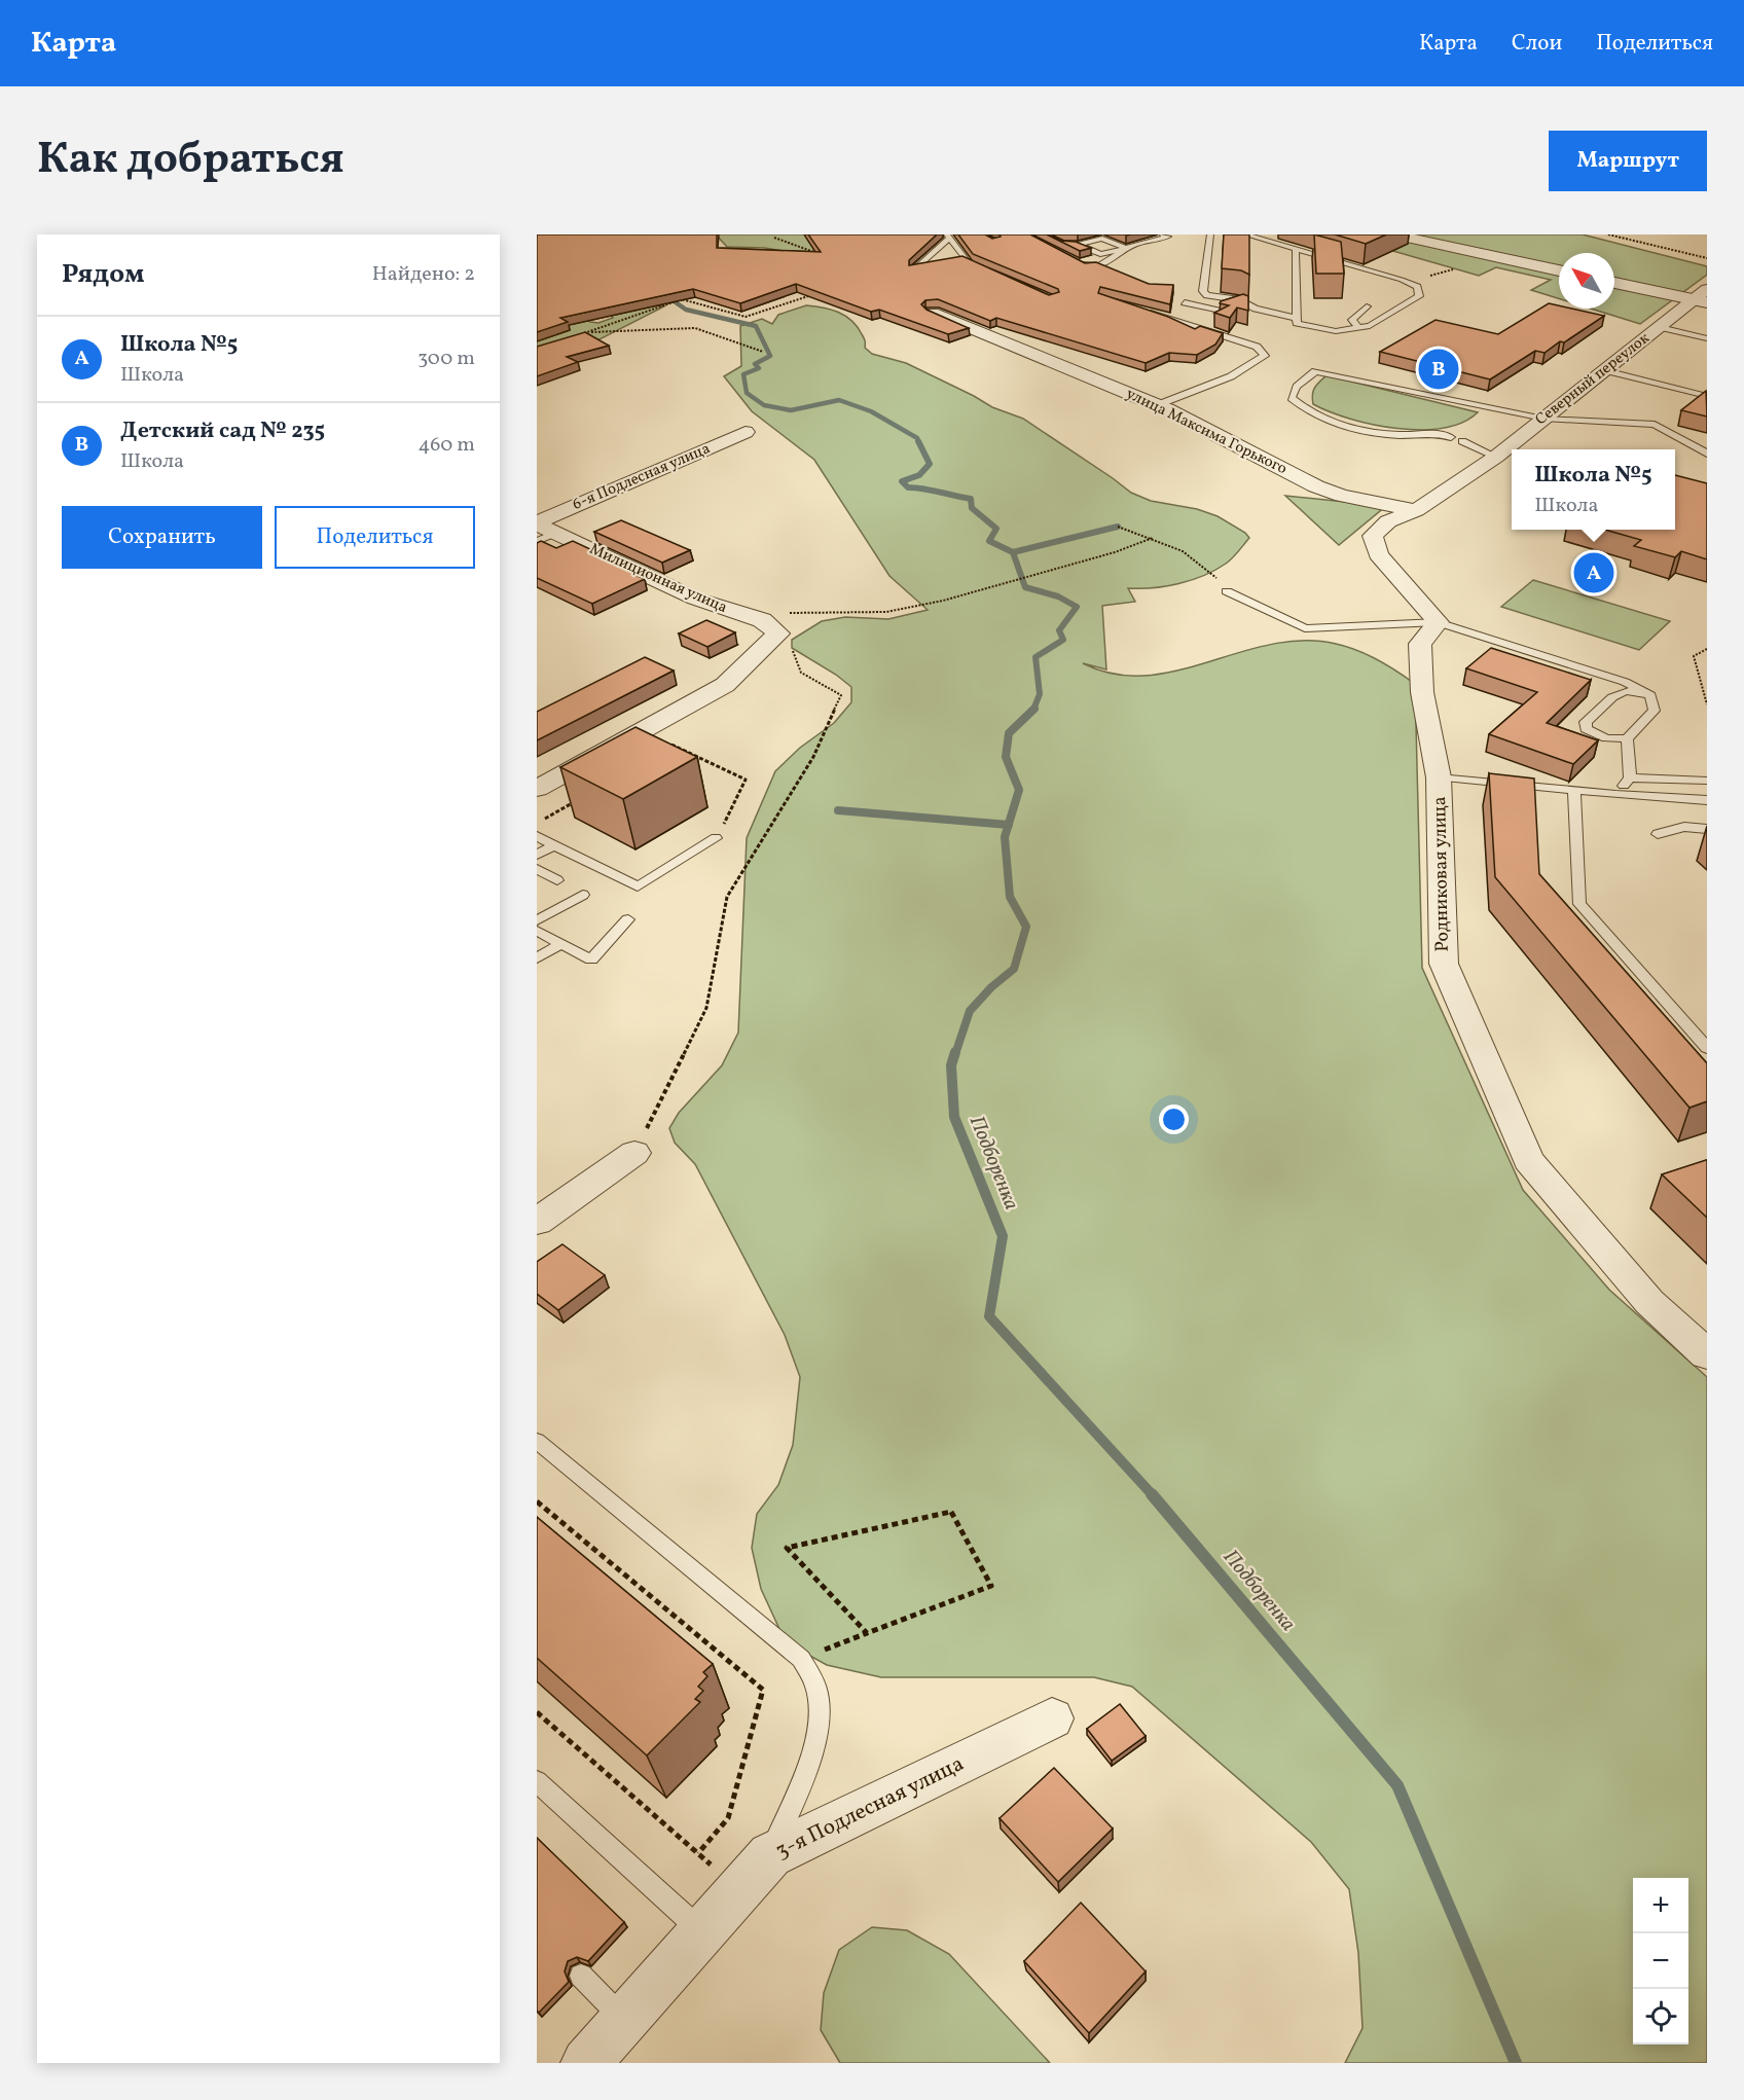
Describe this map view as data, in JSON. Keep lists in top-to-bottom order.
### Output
{
  "streets": {
    "street": [
      "Северный переулок",
      "улица Максима Горького",
      "6-я Подлесная улица",
      "Милиционная улица",
      "Родниковая улица",
      "3-я Подлесная улица"
    ]
  },
  "crossings": [
    ["Северный переулок", "улица Максима Горького"],
    ["6-я Подлесная улица", "Милиционная улица"]
  ],
  "water": ["Подборенка"],
  "north": "top left",
  "page": {
    "header": "Карта",
    "nav": ["Карта", "Слои", "Поделиться"],
    "title": "Как добраться",
    "buttons": [
      "Маршрут",
      ["Сохранить", "Поделиться"]
    ],
    "heading": ["Рядом", "Найдено: 2"],
    "list": [
      {
        "mark": "A",
        "name": "Школа №5",
        "note": "Школа",
        "value": "300 m"
      },
      {
        "mark": "B",
        "name": "Детский сад № 235",
        "note": "Школа",
        "value": "460 m"
      }
    ],
    "pins": ["B", "A"],
    "popup": ["Школа №5", "Школа"],
    "map_buttons": ["+", "−"]
  }
}
